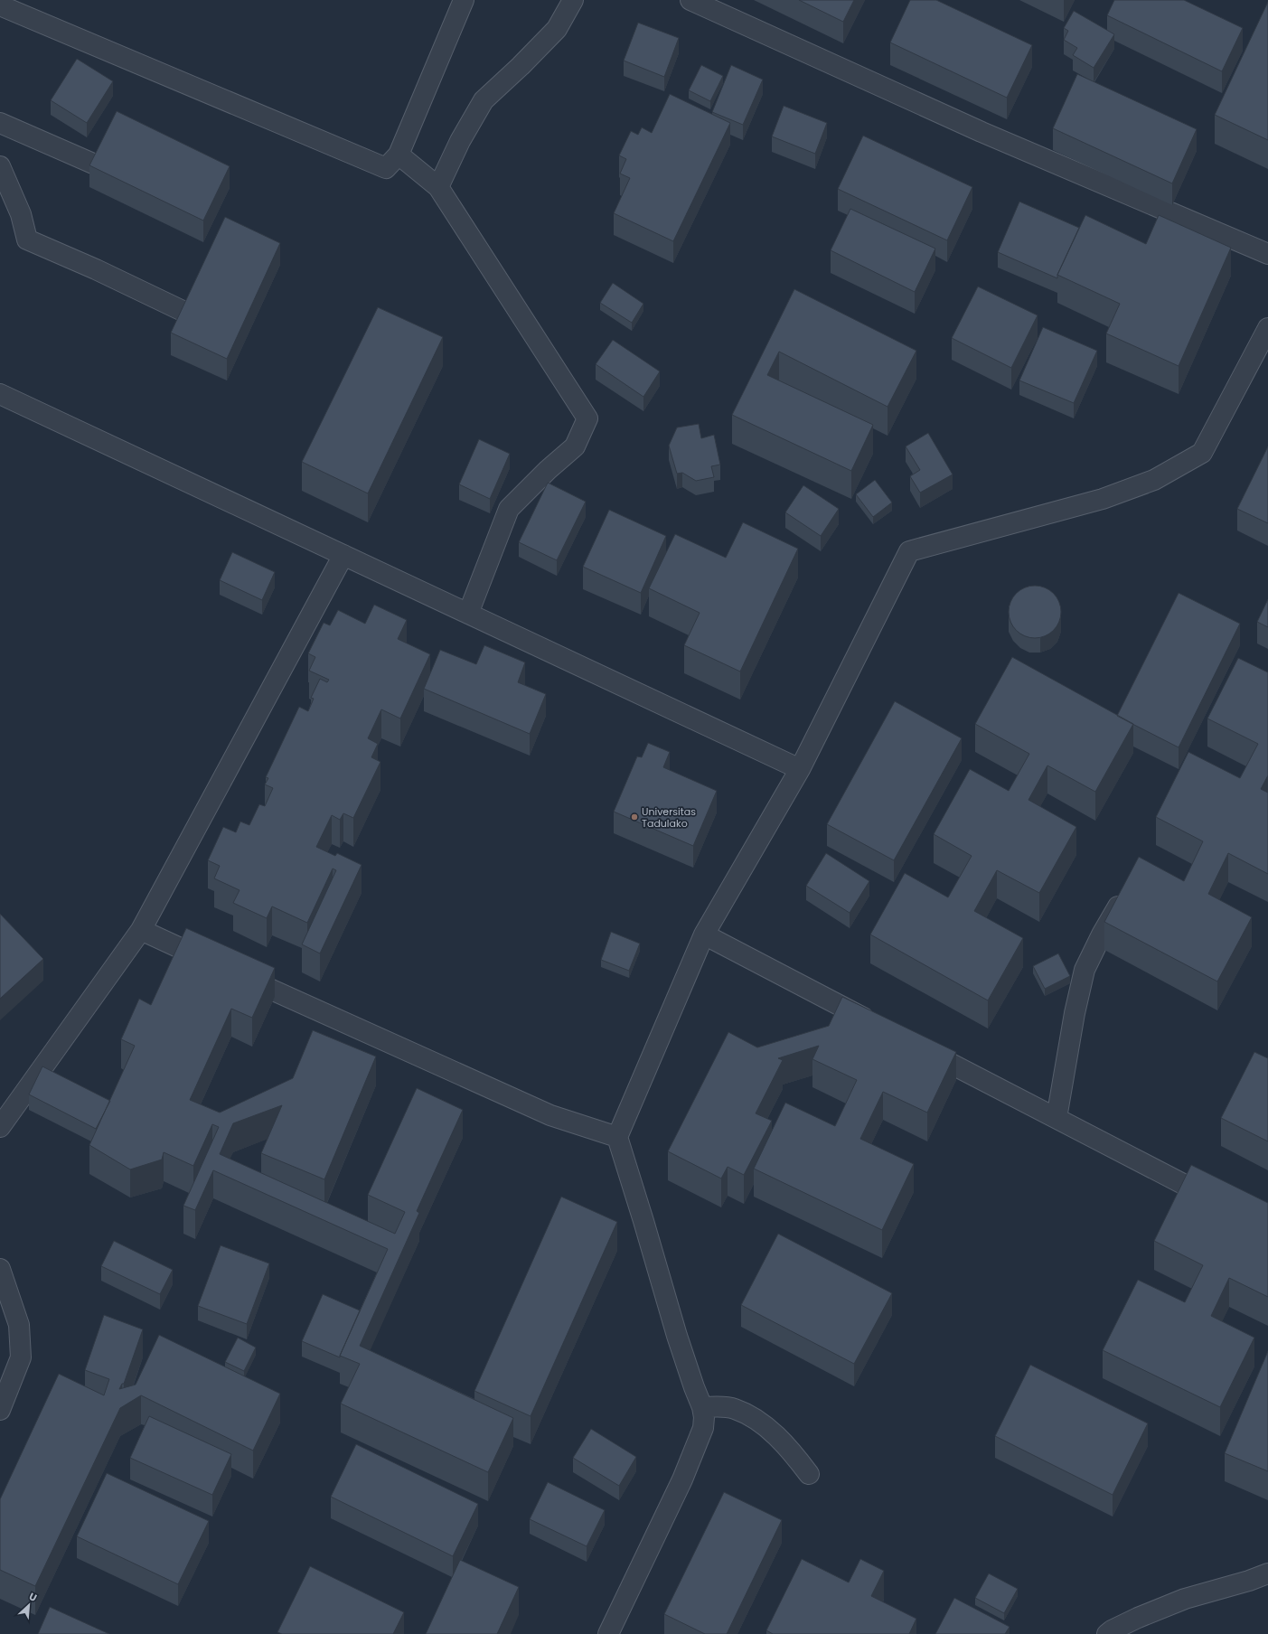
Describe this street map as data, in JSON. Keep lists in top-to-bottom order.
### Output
{
  "places": ["Universitas Tadulako"],
  "north": "top right"
}
